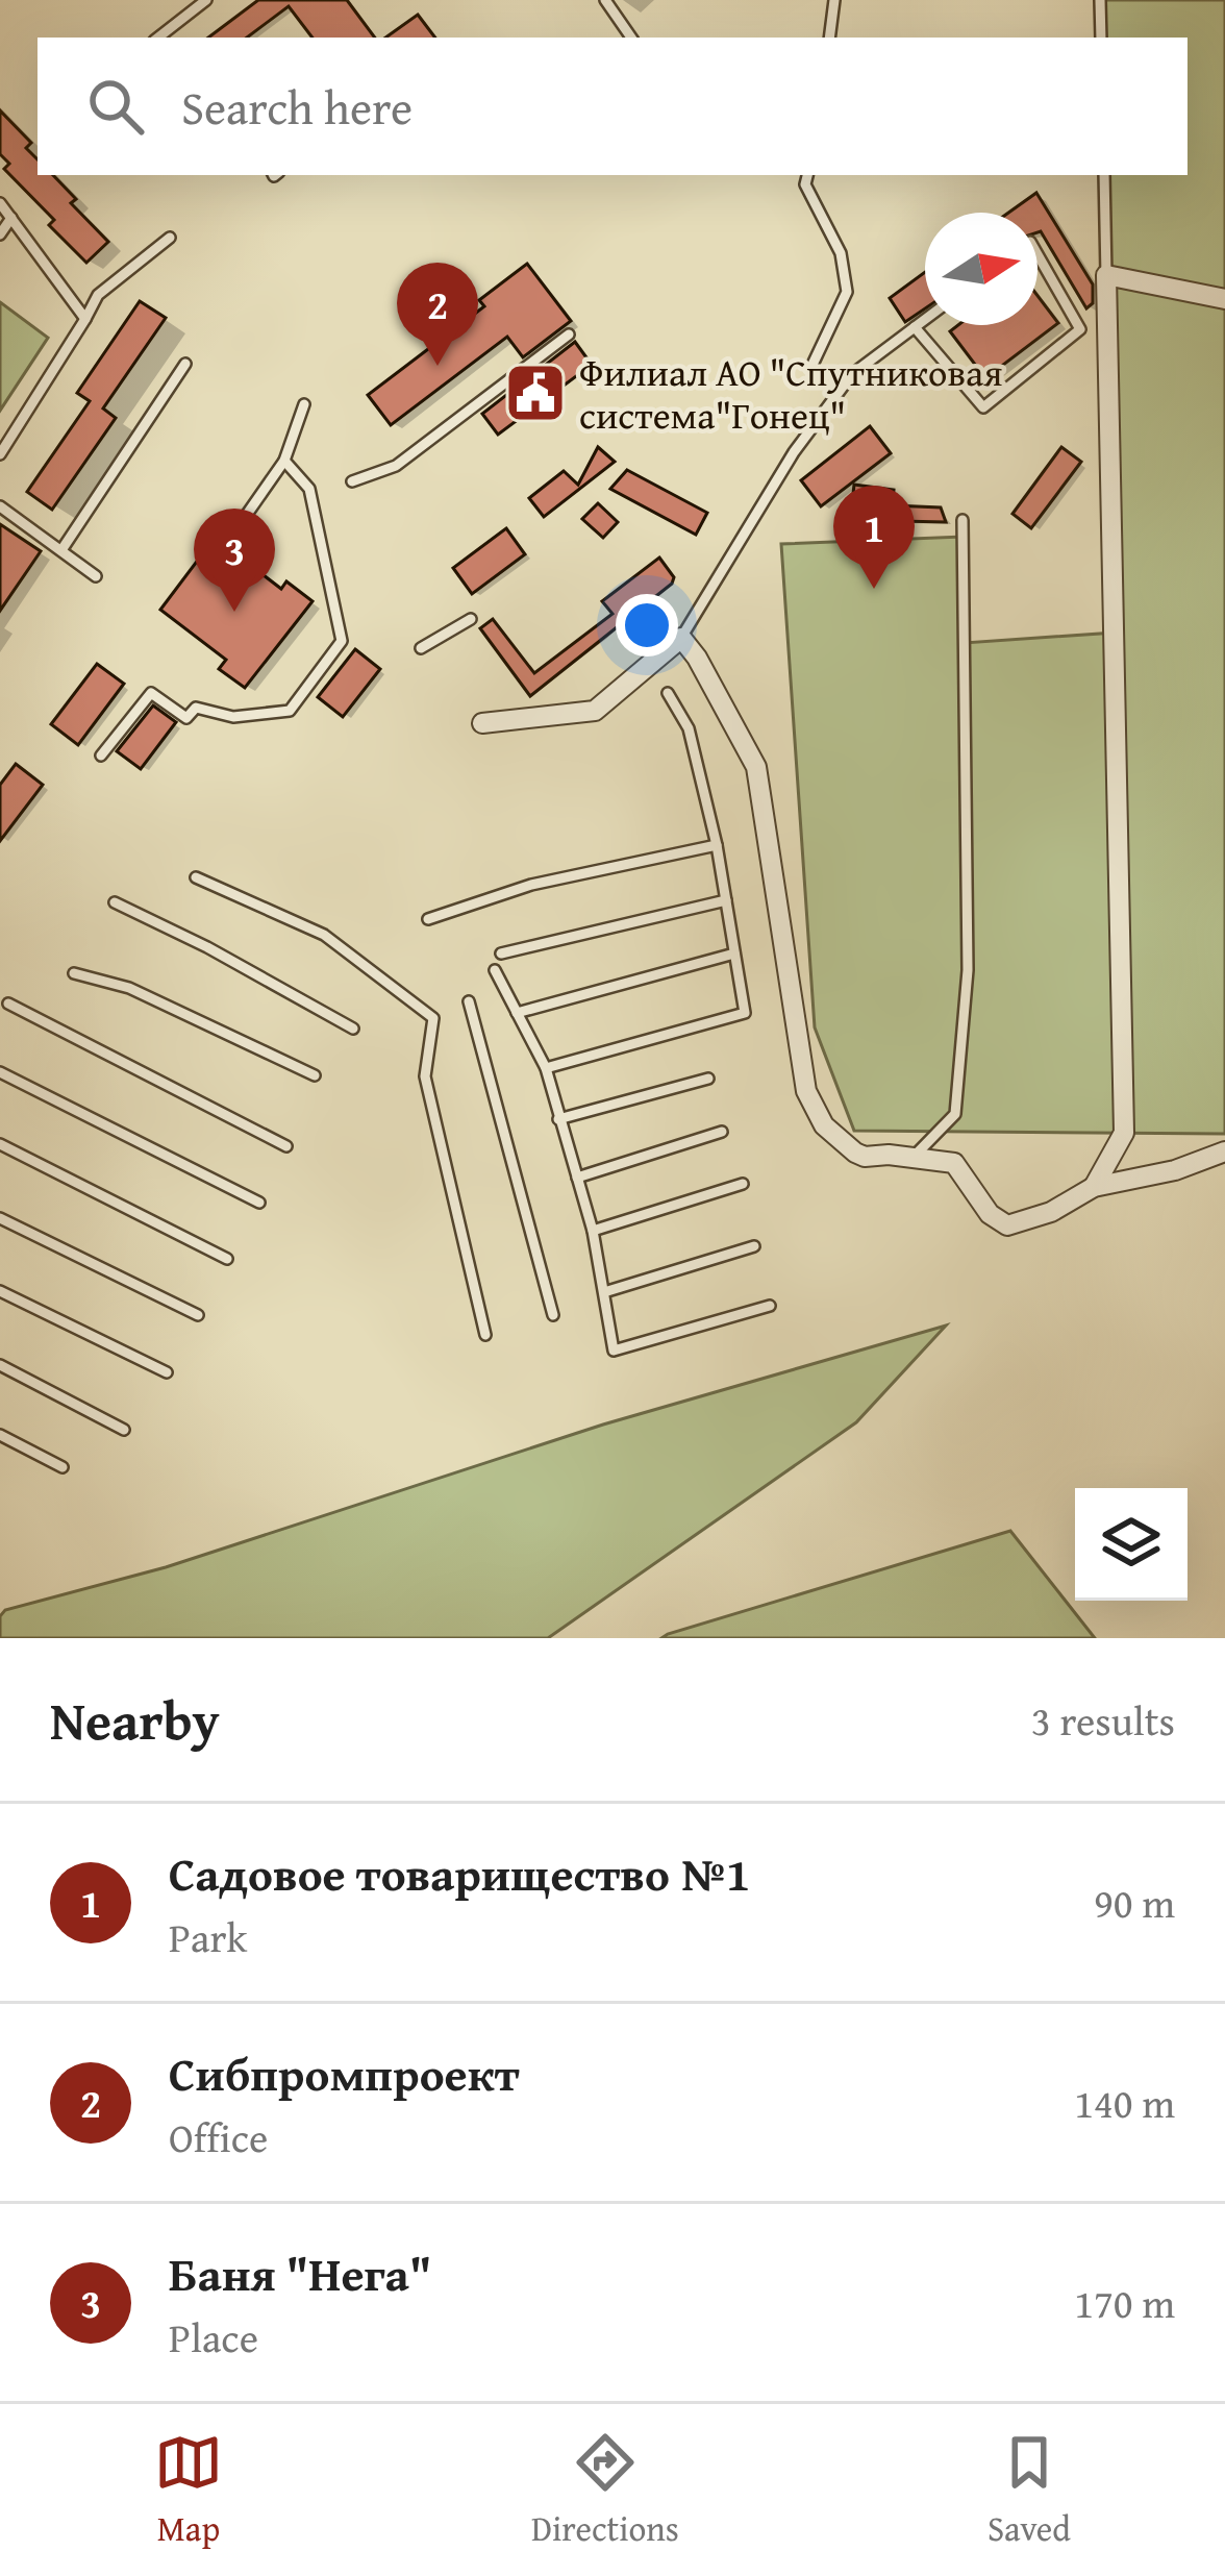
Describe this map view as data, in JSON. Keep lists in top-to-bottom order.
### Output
{
  "places": {
    "public building": ["Филиал АО \"Спутниковая система\"Гонец\""]
  },
  "north": "right",
  "page": {
    "search": "Search here",
    "pins": ["2", "1", "3"],
    "heading": ["Nearby", "3 results"],
    "list": [
      {
        "mark": "1",
        "name": "Садовое товарищество №1",
        "note": "Park",
        "value": "90 m"
      },
      {
        "mark": "2",
        "name": "Сибпромпроект",
        "note": "Office",
        "value": "140 m"
      },
      {
        "mark": "3",
        "name": "Баня \"Нега\"",
        "note": "Place",
        "value": "170 m"
      }
    ],
    "nav": ["Map", "Directions", "Saved"]
  }
}
